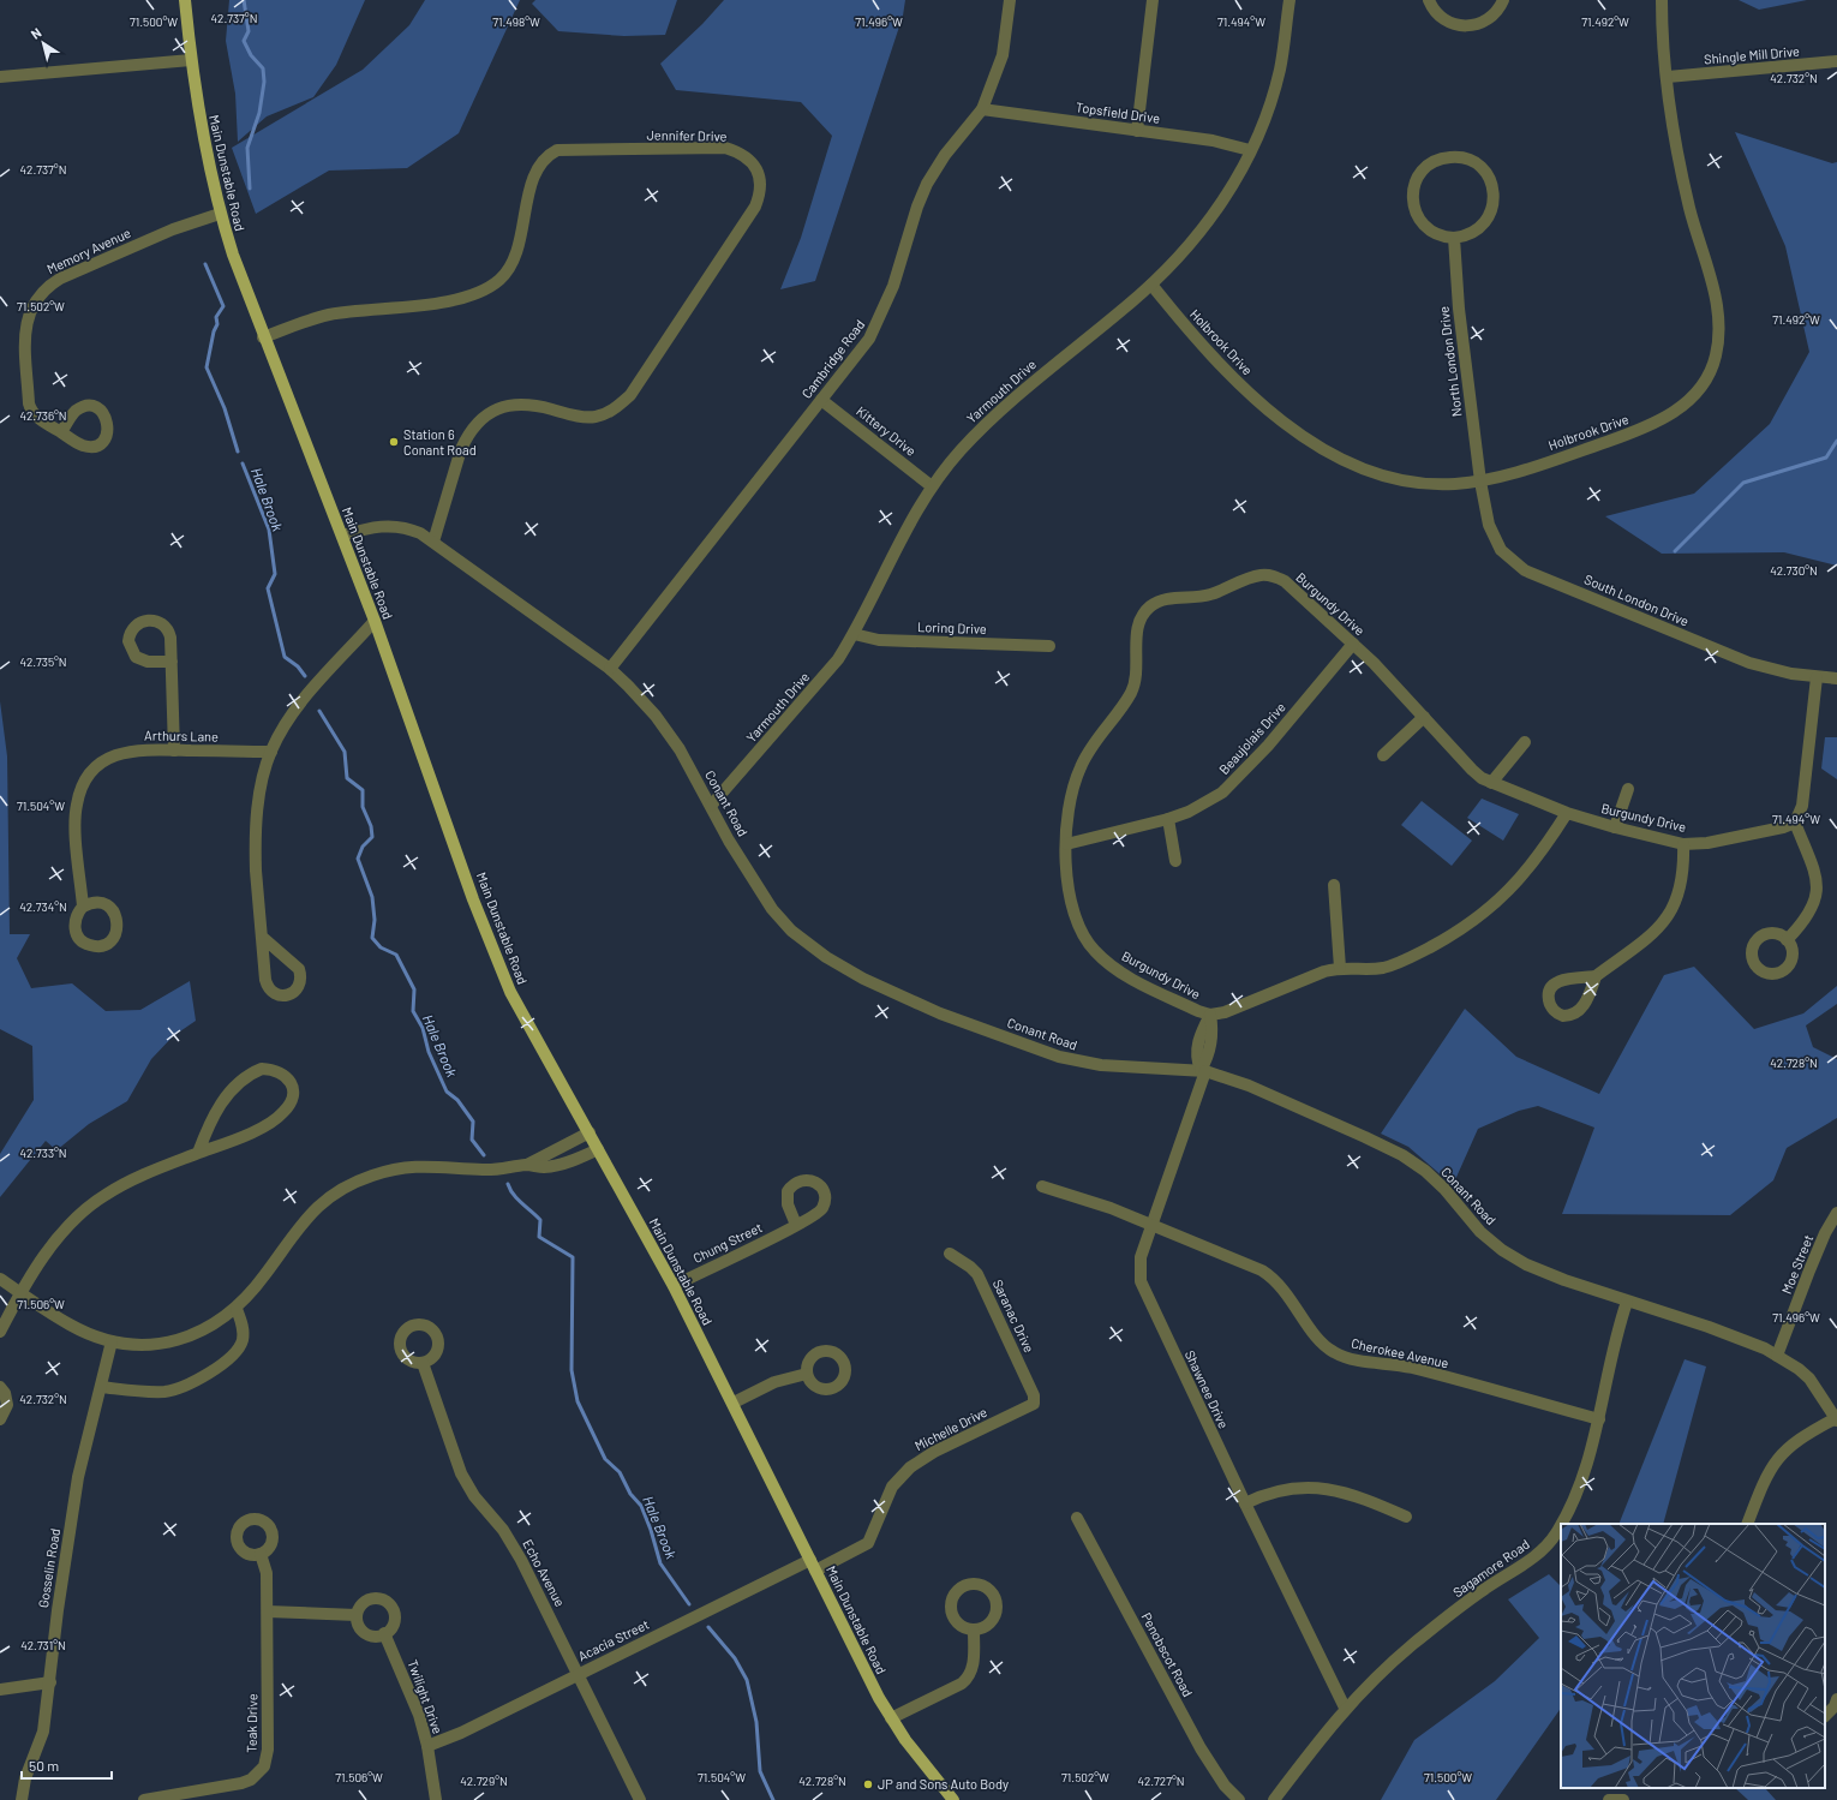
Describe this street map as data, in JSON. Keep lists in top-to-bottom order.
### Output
{
  "streets": {
    "main road": ["Main Dunstable Road"],
    "street": [
      "Shingle Mill Drive",
      "Topsfield Drive",
      "Jennifer Drive",
      "Memory Avenue",
      "Holbrook Drive",
      "Cambridge Road",
      "North London Drive",
      "Yarmouth Drive",
      "Kittery Drive",
      "South London Drive",
      "Burgundy Drive",
      "Loring Drive",
      "Arthurs Lane",
      "Beaujolais Drive",
      "Conant Road",
      "Chung Street",
      "Moe Street",
      "Saranac Drive",
      "Cherokee Avenue",
      "Shawnee Drive",
      "Michelle Drive",
      "Gosselin Road",
      "Sagamore Road",
      "Echo Avenue",
      "Acacia Street",
      "Penobscot Road",
      "Twilight Drive",
      "Teak Drive"
    ]
  },
  "crossings": [
    ["Shingle Mill Drive", "Holbrook Drive"],
    ["Topsfield Drive", "Cambridge Road"],
    ["Topsfield Drive", "Yarmouth Drive"],
    ["Jennifer Drive", "Main Dunstable Road"],
    ["Jennifer Drive", "Conant Road"],
    ["Main Dunstable Road", "Memory Avenue"],
    ["Main Dunstable Road", "Conant Road"],
    ["Main Dunstable Road", "Chung Street"],
    ["Main Dunstable Road", "Michelle Drive"],
    ["Main Dunstable Road", "Acacia Street"],
    ["Holbrook Drive", "North London Drive"],
    ["Holbrook Drive", "Yarmouth Drive"],
    ["Holbrook Drive", "South London Drive"],
    ["Cambridge Road", "Kittery Drive"],
    ["Cambridge Road", "Conant Road"],
    ["North London Drive", "South London Drive"],
    ["Yarmouth Drive", "Kittery Drive"],
    ["Yarmouth Drive", "Loring Drive"],
    ["Yarmouth Drive", "Conant Road"],
    ["Burgundy Drive", "Beaujolais Drive"],
    ["Burgundy Drive", "Conant Road"],
    ["Burgundy Drive", "Shawnee Drive"],
    ["Conant Road", "Moe Street"],
    ["Conant Road", "Shawnee Drive"],
    ["Conant Road", "Sagamore Road"],
    ["Saranac Drive", "Michelle Drive"],
    ["Cherokee Avenue", "Shawnee Drive"],
    ["Cherokee Avenue", "Sagamore Road"],
    ["Shawnee Drive", "Sagamore Road"],
    ["Michelle Drive", "Acacia Street"],
    ["Echo Avenue", "Acacia Street"],
    ["Acacia Street", "Twilight Drive"]
  ],
  "water": ["Hale Brook"],
  "places": ["Station 6 Conant Road", "JP and Sons Auto Body"],
  "scale_bar": "50 m",
  "north": "top left",
  "coordinates": [
    "42.737°N",
    "71.500°W",
    "71.498°W",
    "71.496°W",
    "71.494°W",
    "71.492°W",
    "42.732°N",
    "71.502°W",
    "42.736°N",
    "42.730°N",
    "42.735°N",
    "71.504°W",
    "42.734°N",
    "42.728°N",
    "42.733°N",
    "71.506°W",
    "42.731°N",
    "42.729°N",
    "42.727°N"
  ]
}
